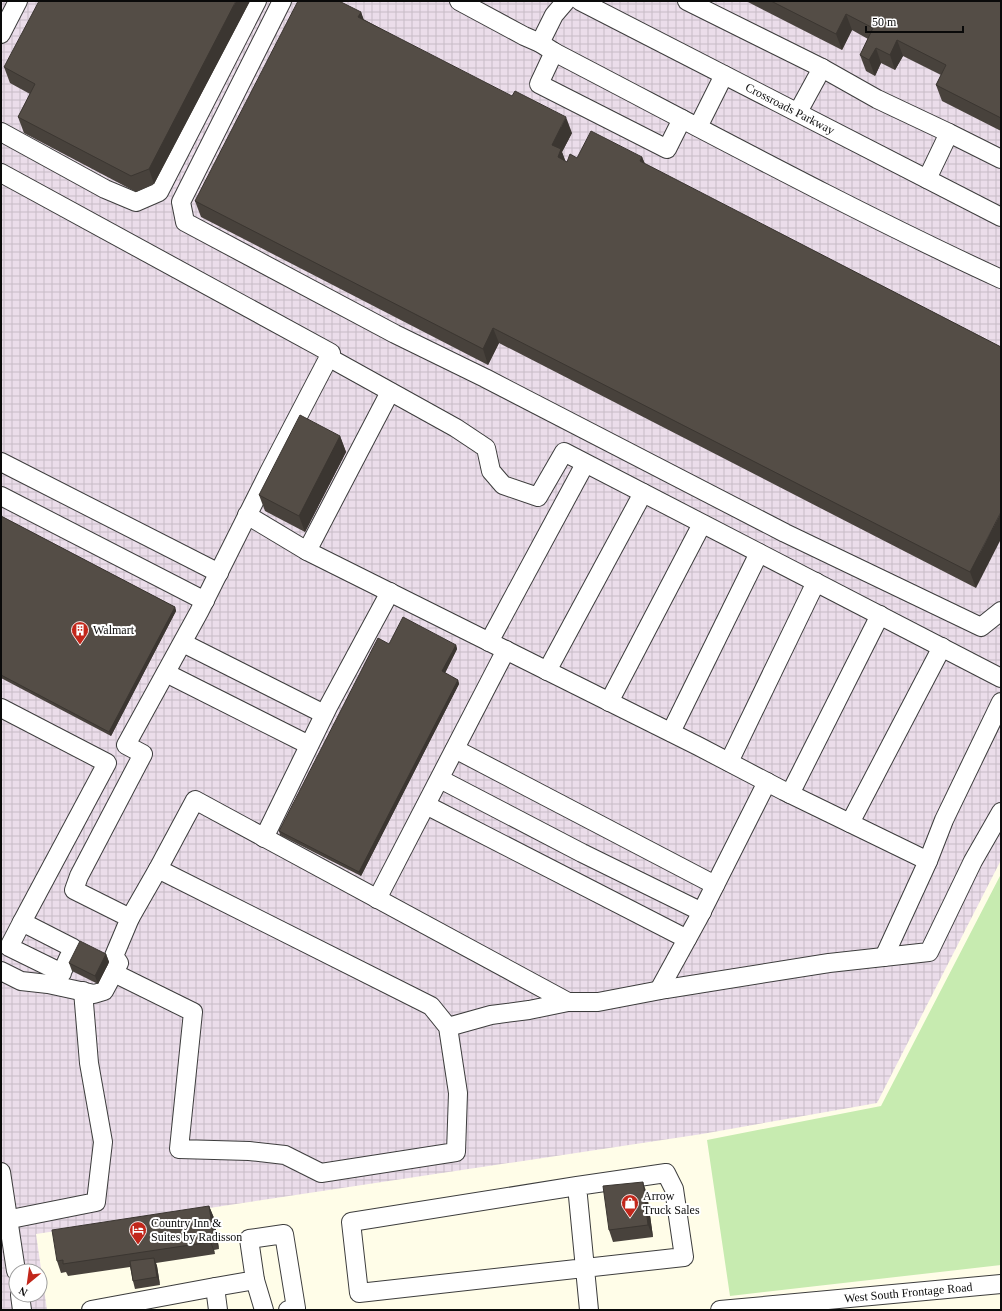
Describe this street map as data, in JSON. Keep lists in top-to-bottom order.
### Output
{
  "streets": {
    "street": ["Crossroads Parkway", "West South Frontage Road"]
  },
  "places": {
    "building": ["Walmart"],
    "shop": ["Arrow Truck Sales"],
    "hotel": ["Country Inn & Suites by Radisson"]
  },
  "scale_bar": "50 m",
  "north": "bottom left"
}
